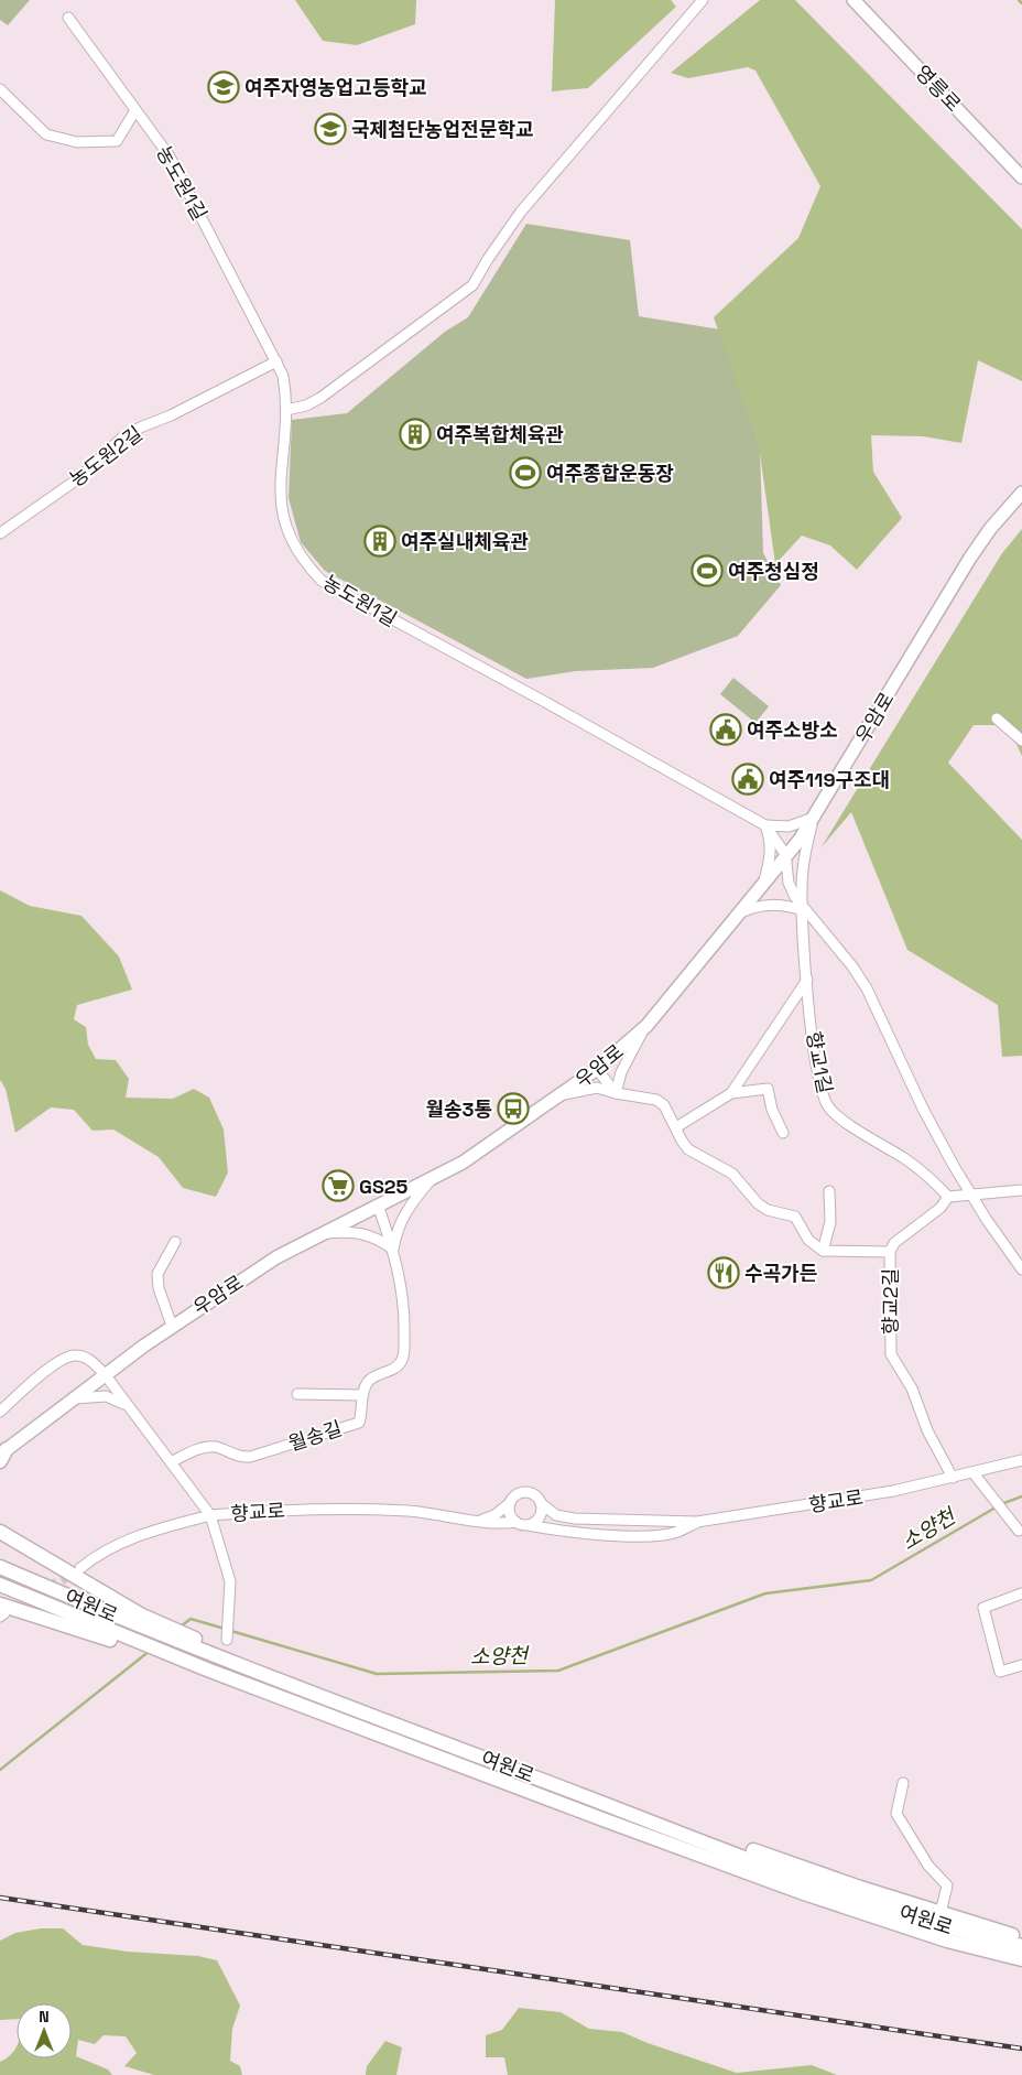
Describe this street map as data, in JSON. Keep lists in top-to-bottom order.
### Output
{
  "streets": {
    "highway": ["여원로"],
    "main road": ["영릉로", "우암로"],
    "street": [
      "농도원1길",
      "농도원2길",
      "향교1길",
      "향교2길",
      "월송길",
      "향교로"
    ]
  },
  "crossings": [
    ["농도원1길", "농도원2길"],
    ["농도원1길", "우암로"],
    ["농도원1길", "향교1길"],
    ["우암로", "향교1길"],
    ["우암로", "향교로"],
    ["향교2길", "향교로"],
    ["월송길", "향교로"]
  ],
  "water": ["소양천"],
  "places": {
    "school or university": ["여주자영농업고등학교", "국제첨단농업전문학교"],
    "building": ["여주복합체육관", "여주실내체육관"],
    "sports": ["여주종합운동장", "여주청심정"],
    "public building": ["여주소방소", "여주119구조대"],
    "bus stop": ["월송3통"],
    "supermarket": ["GS25"],
    "restaurant": ["수곡가든"]
  },
  "north": "top"
}
